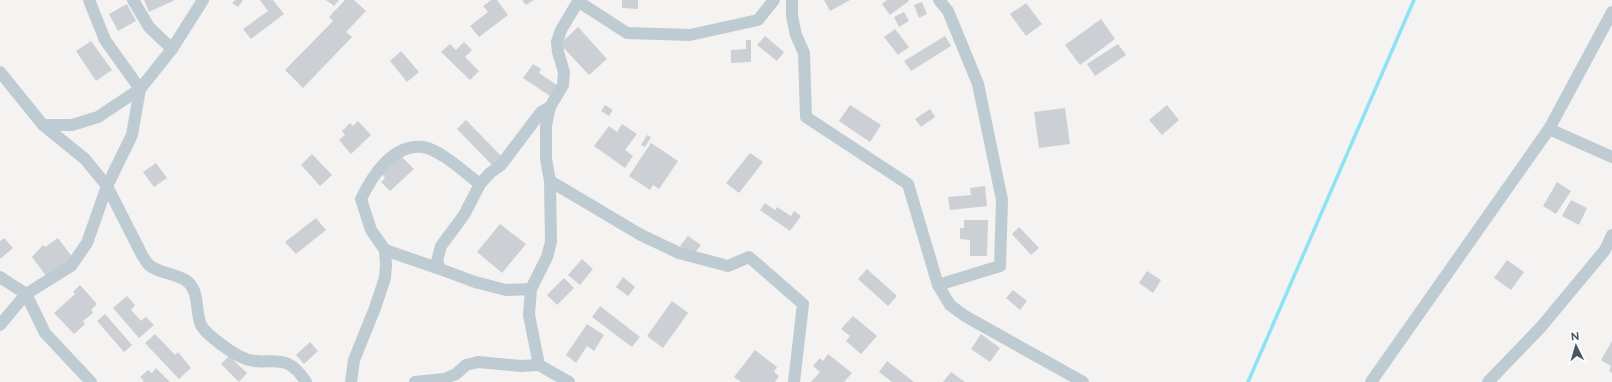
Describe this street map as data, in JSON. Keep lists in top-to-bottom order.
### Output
{
  "north": "top"
}
